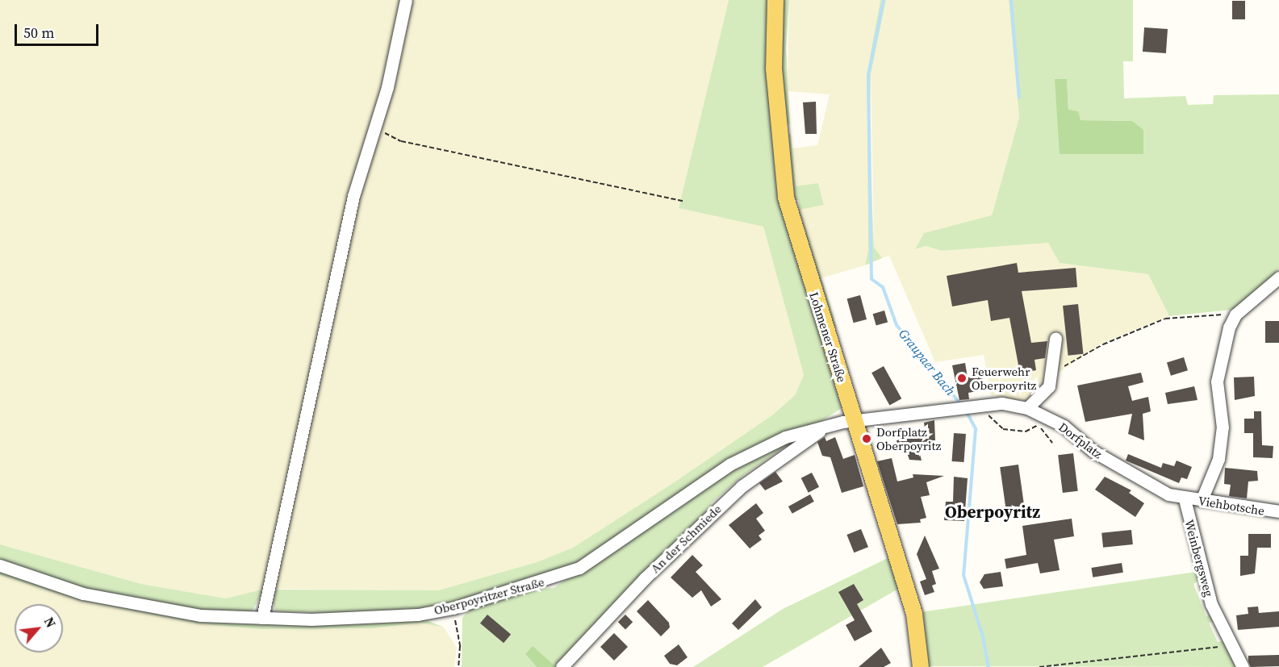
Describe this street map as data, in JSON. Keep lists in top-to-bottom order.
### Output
{
  "streets": {
    "main road": ["Lohmener Straße"],
    "street": [
      "Dorfplatz",
      "Viehbotsche",
      "An der Schmiede",
      "Weinbergsweg",
      "Oberpoyritzer Straße"
    ]
  },
  "crossings": [
    ["Lohmener Straße", "Dorfplatz"],
    ["Lohmener Straße", "Oberpoyritzer Straße"],
    ["Dorfplatz", "Viehbotsche"],
    ["Dorfplatz", "Weinbergsweg"],
    ["Dorfplatz", "Oberpoyritzer Straße"],
    ["Viehbotsche", "Weinbergsweg"],
    ["An der Schmiede", "Oberpoyritzer Straße"]
  ],
  "districts": ["Oberpoyritz"],
  "water": ["Graupaer Bach"],
  "places": ["Feuerwehr Oberpoyritz", "Dorfplatz Oberpoyritz"],
  "scale_bar": "50 m",
  "north": "top right"
}
